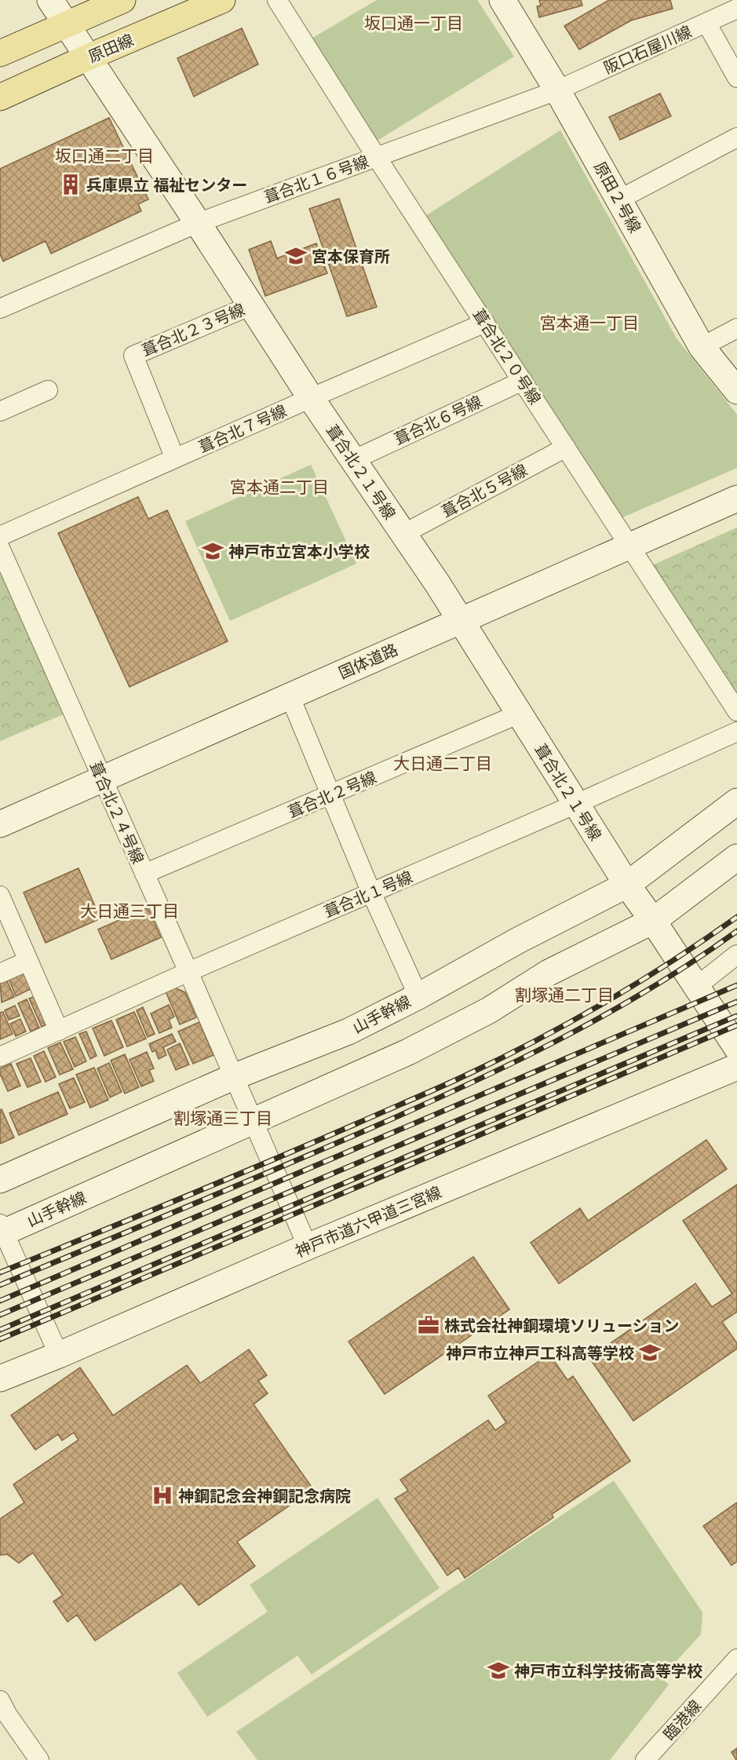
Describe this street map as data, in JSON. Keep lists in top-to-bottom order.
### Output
{
  "streets": {
    "main road": ["原田線"],
    "street": [
      "阪口石屋川線",
      "葺合北１６号線",
      "原田２号線",
      "葺合北２３号線",
      "葺合北２０号線",
      "葺合北６号線",
      "葺合北７号線",
      "葺合北２１号線",
      "葺合北５号線",
      "国体道路",
      "葺合北２号線",
      "葺合北２４号線",
      "葺合北１号線",
      "山手幹線",
      "神戸市道六甲道三宮線",
      "臨港線"
    ]
  },
  "crossings": [
    ["原田線", "葺合北２１号線"],
    ["阪口石屋川線", "葺合北１６号線"],
    ["阪口石屋川線", "原田２号線"],
    ["葺合北１６号線", "原田２号線"],
    ["葺合北１６号線", "葺合北２０号線"],
    ["葺合北１６号線", "葺合北２１号線"],
    ["葺合北２３号線", "葺合北７号線"],
    ["葺合北２３号線", "葺合北２１号線"],
    ["葺合北２０号線", "葺合北６号線"],
    ["葺合北２０号線", "葺合北７号線"],
    ["葺合北２０号線", "葺合北５号線"],
    ["葺合北２０号線", "国体道路"],
    ["葺合北６号線", "葺合北２１号線"],
    ["葺合北７号線", "葺合北２１号線"],
    ["葺合北２１号線", "葺合北５号線"],
    ["葺合北２１号線", "国体道路"],
    ["葺合北２１号線", "葺合北２号線"],
    ["葺合北２１号線", "葺合北１号線"],
    ["葺合北２１号線", "山手幹線"],
    ["国体道路", "葺合北２４号線"],
    ["葺合北２号線", "葺合北２４号線"],
    ["葺合北２４号線", "葺合北１号線"],
    ["葺合北２４号線", "山手幹線"],
    ["葺合北２４号線", "神戸市道六甲道三宮線"]
  ],
  "districts": [
    "坂口通一丁目",
    "坂口通二丁目",
    "宮本通一丁目",
    "宮本通二丁目",
    "大日通二丁目",
    "大日通三丁目",
    "割塚通二丁目",
    "割塚通三丁目"
  ],
  "places": {
    "building": ["兵庫県立 福祉センター"],
    "school or university": [
      "宮本保育所",
      "神戸市立宮本小学校",
      "神戸市立神戸工科高等学校",
      "神戸市立科学技術高等学校"
    ],
    "office": ["株式会社神鋼環境ソリューション"],
    "hospital": ["神鋼記念会神鋼記念病院"]
  }
}
